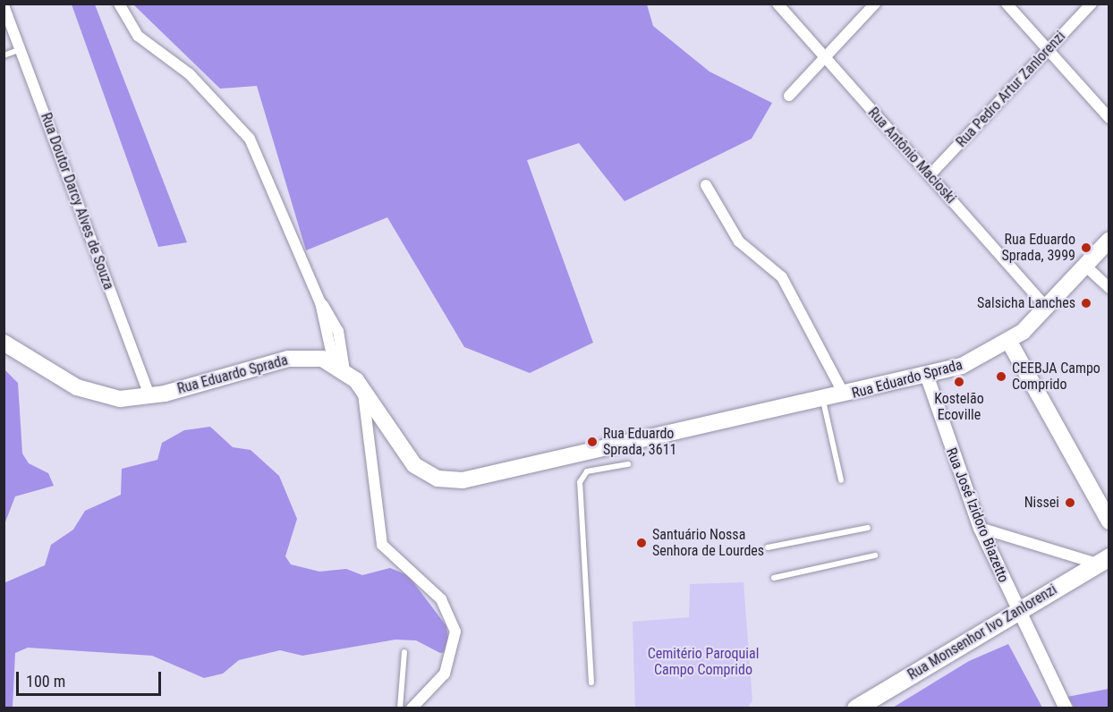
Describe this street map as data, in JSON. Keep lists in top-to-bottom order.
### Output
{
  "streets": {
    "main road": ["Rua Eduardo Sprada", "Rua Monsenhor Ivo Zanlorenzi"],
    "street": [
      "Rua Pedro Artur Zanlorenzi",
      "Rua Antônio Macioski",
      "Rua Doutor Darcy Alves de Souza",
      "Rua José Izidoro Biazetto"
    ]
  },
  "crossings": [
    ["Rua Pedro Artur Zanlorenzi", "Rua Antônio Macioski"],
    ["Rua Antônio Macioski", "Rua Eduardo Sprada"],
    ["Rua Doutor Darcy Alves de Souza", "Rua Eduardo Sprada"],
    ["Rua Eduardo Sprada", "Rua José Izidoro Biazetto"],
    ["Rua José Izidoro Biazetto", "Rua Monsenhor Ivo Zanlorenzi"]
  ],
  "parks": ["Cemitério Paroquial Campo Comprido"],
  "places": [
    "Rua Eduardo Sprada, 3999",
    "Salsicha Lanches",
    "CEEBJA Campo Comprido",
    "Kostelão Ecoville",
    "Rua Eduardo Sprada, 3611",
    "Nissei",
    "Santuário Nossa Senhora de Lourdes"
  ],
  "scale_bar": "100 m"
}
